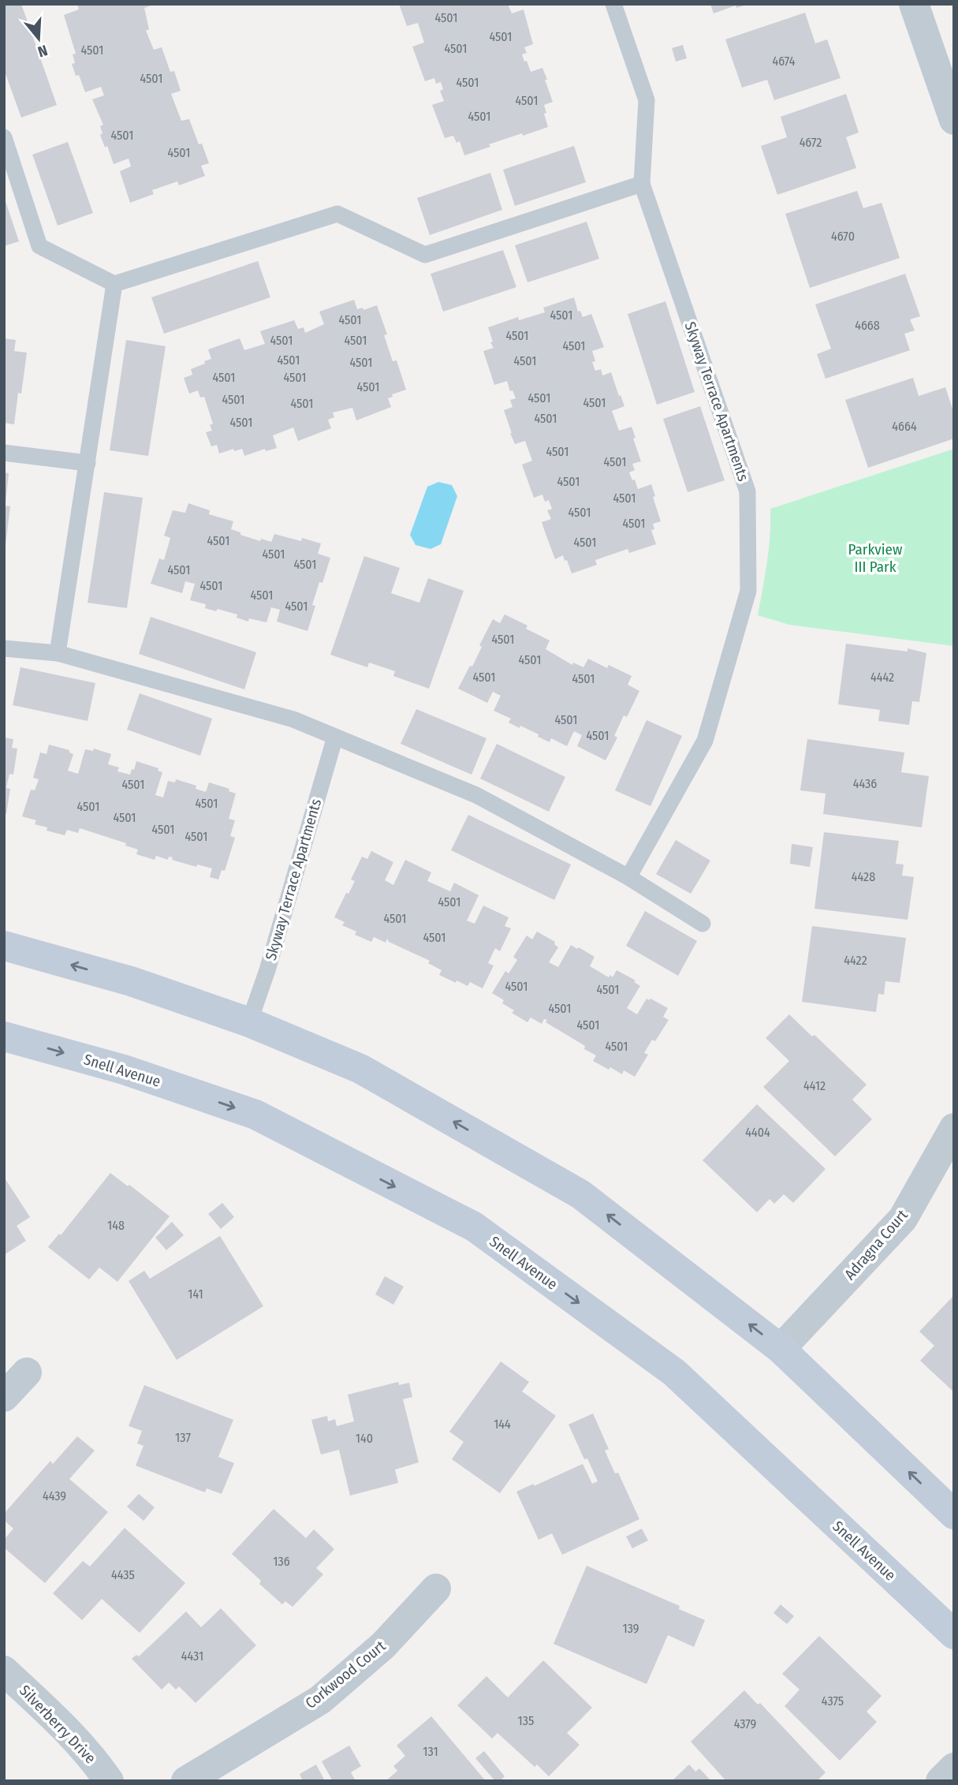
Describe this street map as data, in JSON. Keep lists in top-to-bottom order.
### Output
{
  "streets": {
    "main road": ["Snell Avenue"],
    "street": ["Adragna Court", "Corkwood Court", "Silverberry Drive"],
    "lane": ["Skyway Terrace Apartments"]
  },
  "parks": ["Parkview III Park"],
  "house_numbers": [
    "4501",
    "4501",
    "4501",
    "4501",
    "4674",
    "4501",
    "4501",
    "4501",
    "4501",
    "4501",
    "4672",
    "4501",
    "4670",
    "4501",
    "4501",
    "4668",
    "4501",
    "4501",
    "4501",
    "4501",
    "4501",
    "4501",
    "4501",
    "4501",
    "4501",
    "4501",
    "4501",
    "4501",
    "4501",
    "4501",
    "4501",
    "4501",
    "4664",
    "4501",
    "4501",
    "4501",
    "4501",
    "4501",
    "4501",
    "4501",
    "4501",
    "4501",
    "4501",
    "4501",
    "4501",
    "4501",
    "4501",
    "4501",
    "4501",
    "4501",
    "4442",
    "4501",
    "4501",
    "4501",
    "4436",
    "4501",
    "4501",
    "4501",
    "4501",
    "4501",
    "4501",
    "4428",
    "4501",
    "4501",
    "4501",
    "4422",
    "4501",
    "4501",
    "4501",
    "4501",
    "4501",
    "4412",
    "4404",
    "148",
    "141",
    "144",
    "137",
    "140",
    "4439",
    "136",
    "4435",
    "139",
    "4431",
    "4375",
    "135",
    "4379",
    "131"
  ],
  "north": "bottom"
}
